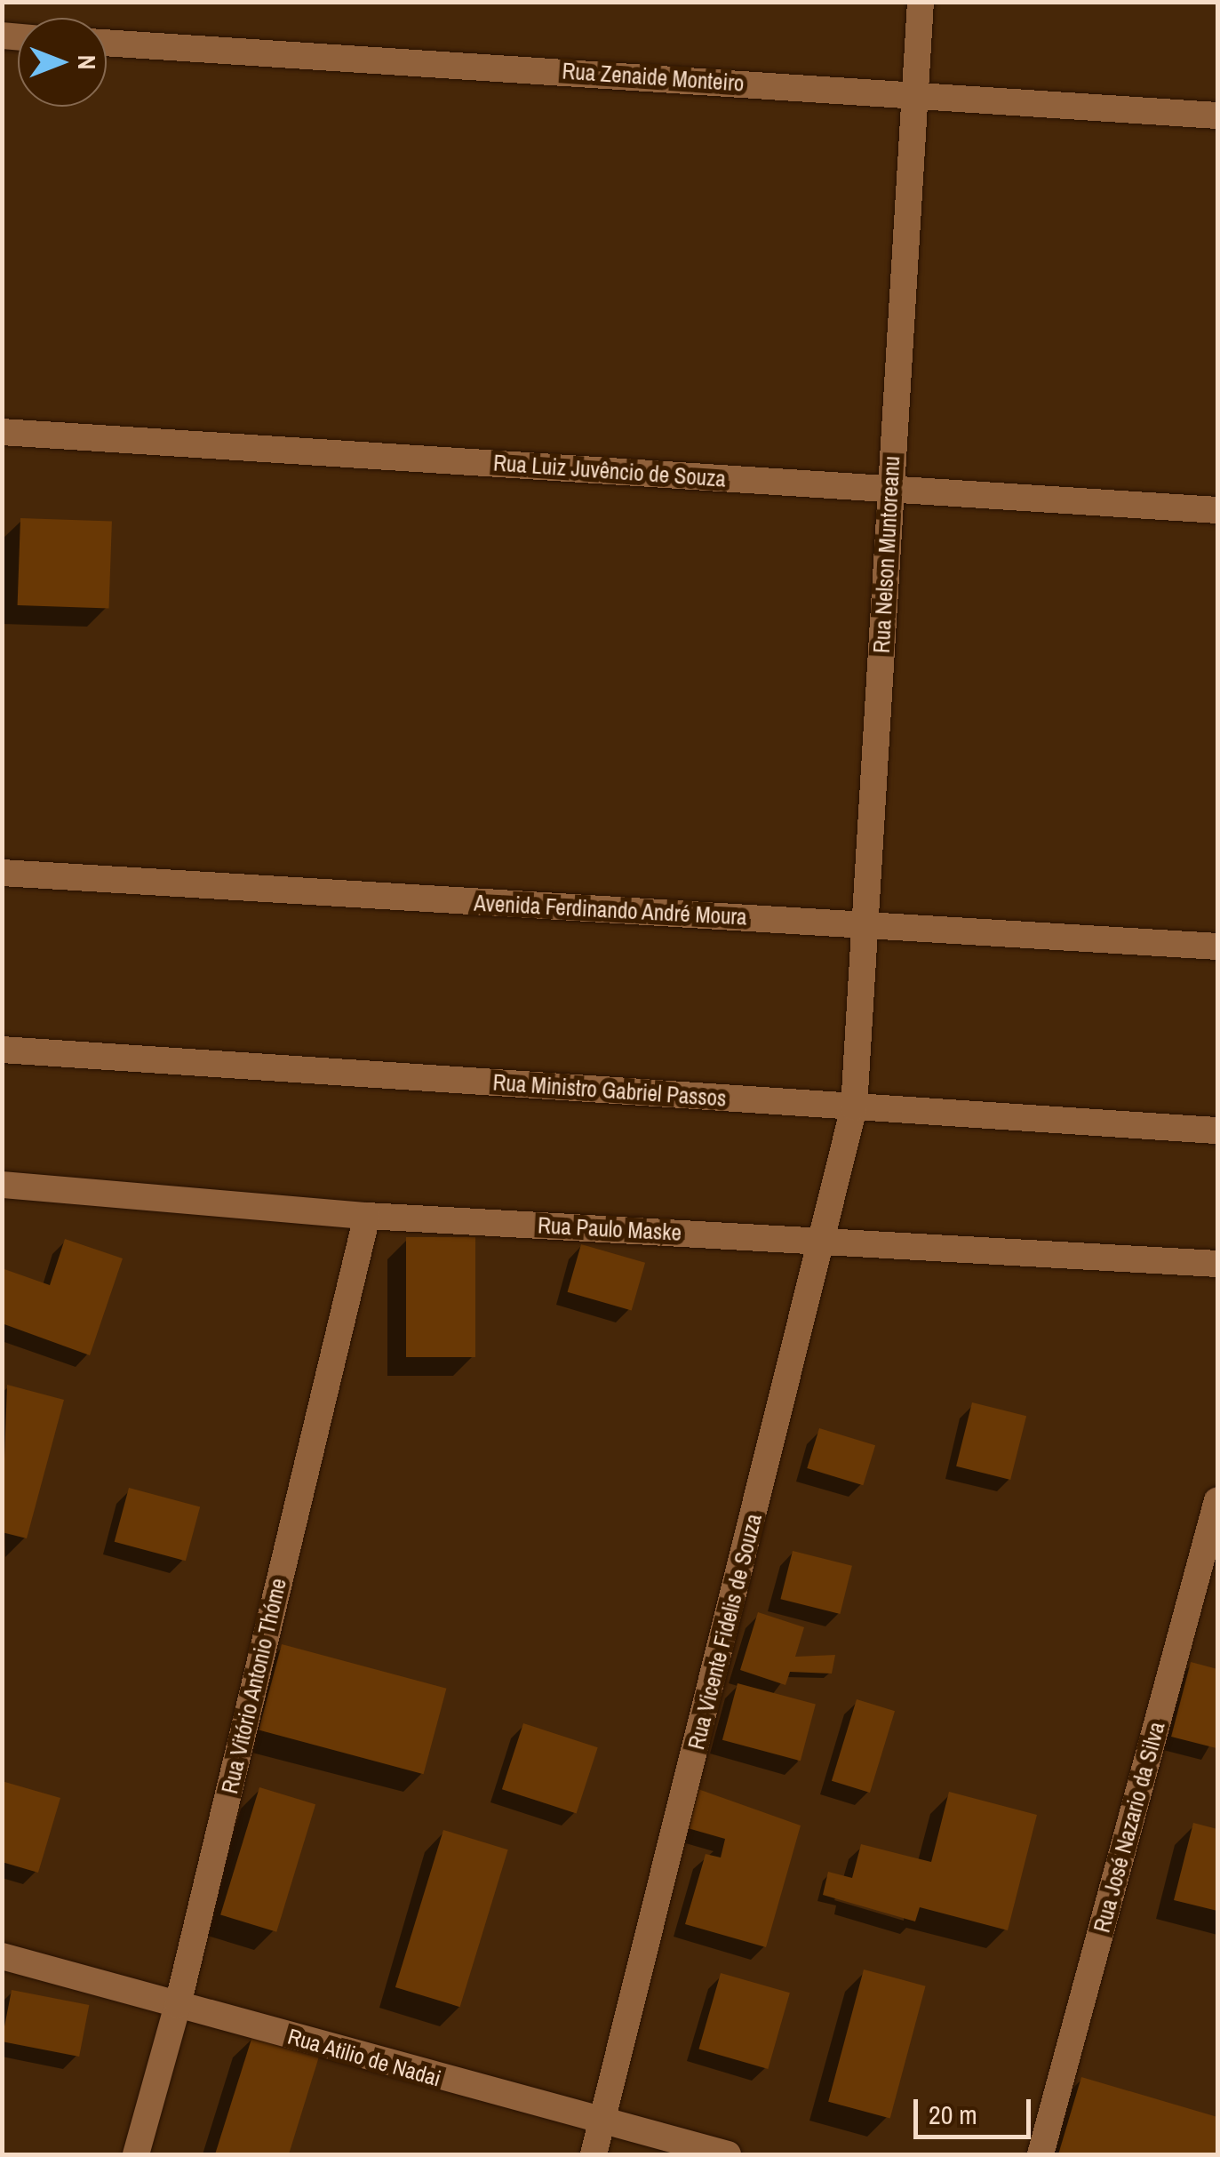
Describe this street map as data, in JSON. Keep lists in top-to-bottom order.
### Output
{
  "streets": {
    "street": [
      "Rua Zenaide Monteiro",
      "Rua Luiz Juvêncio de Souza",
      "Rua Nelson Muntoreanu",
      "Avenida Ferdinando André Moura",
      "Rua Ministro Gabriel Passos",
      "Rua Paulo Maske",
      "Rua Vicente Fidelis de Souza",
      "Rua Vitório Antonio Thóme",
      "Rua José Nazario da Silva",
      "Rua Atilio de Nadai"
    ]
  },
  "crossings": [
    ["Rua Zenaide Monteiro", "Rua Nelson Muntoreanu"],
    ["Rua Luiz Juvêncio de Souza", "Rua Nelson Muntoreanu"],
    ["Rua Nelson Muntoreanu", "Avenida Ferdinando André Moura"],
    ["Rua Nelson Muntoreanu", "Rua Ministro Gabriel Passos"],
    ["Rua Nelson Muntoreanu", "Rua Vicente Fidelis de Souza"],
    ["Rua Ministro Gabriel Passos", "Rua Vicente Fidelis de Souza"],
    ["Rua Paulo Maske", "Rua Vicente Fidelis de Souza"],
    ["Rua Paulo Maske", "Rua Vitório Antonio Thóme"],
    ["Rua Vicente Fidelis de Souza", "Rua Atilio de Nadai"],
    ["Rua Vitório Antonio Thóme", "Rua Atilio de Nadai"]
  ],
  "scale_bar": "20 m",
  "north": "right"
}
